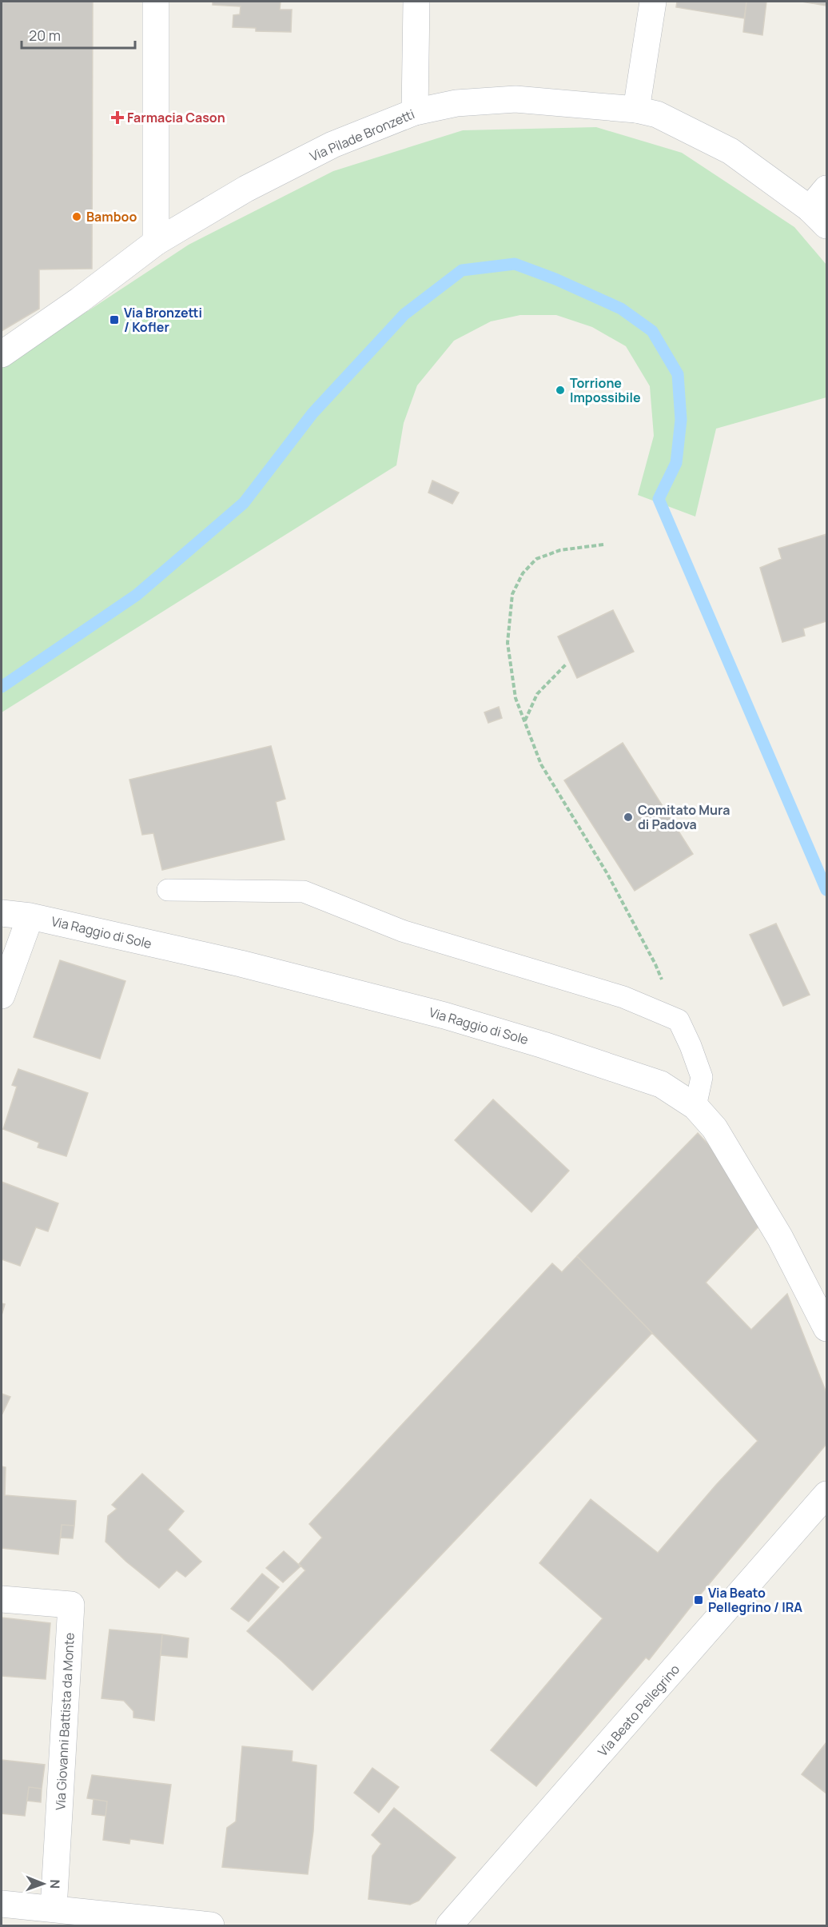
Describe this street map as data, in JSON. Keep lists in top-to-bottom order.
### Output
{
  "streets": {
    "street": [
      "Via Pilade Bronzetti",
      "Via Raggio di Sole",
      "Via Beato Pellegrino",
      "Via Giovanni Battista da Monte"
    ]
  },
  "places": {
    "health": ["Farmacia Cason"],
    "other": ["Bamboo", "Torrione Impossibile", "Comitato Mura di Padova"],
    "transit": ["Via Bronzetti / Kofler", "Via Beato Pellegrino / IRA"]
  },
  "scale_bar": "20 m",
  "north": "right"
}
